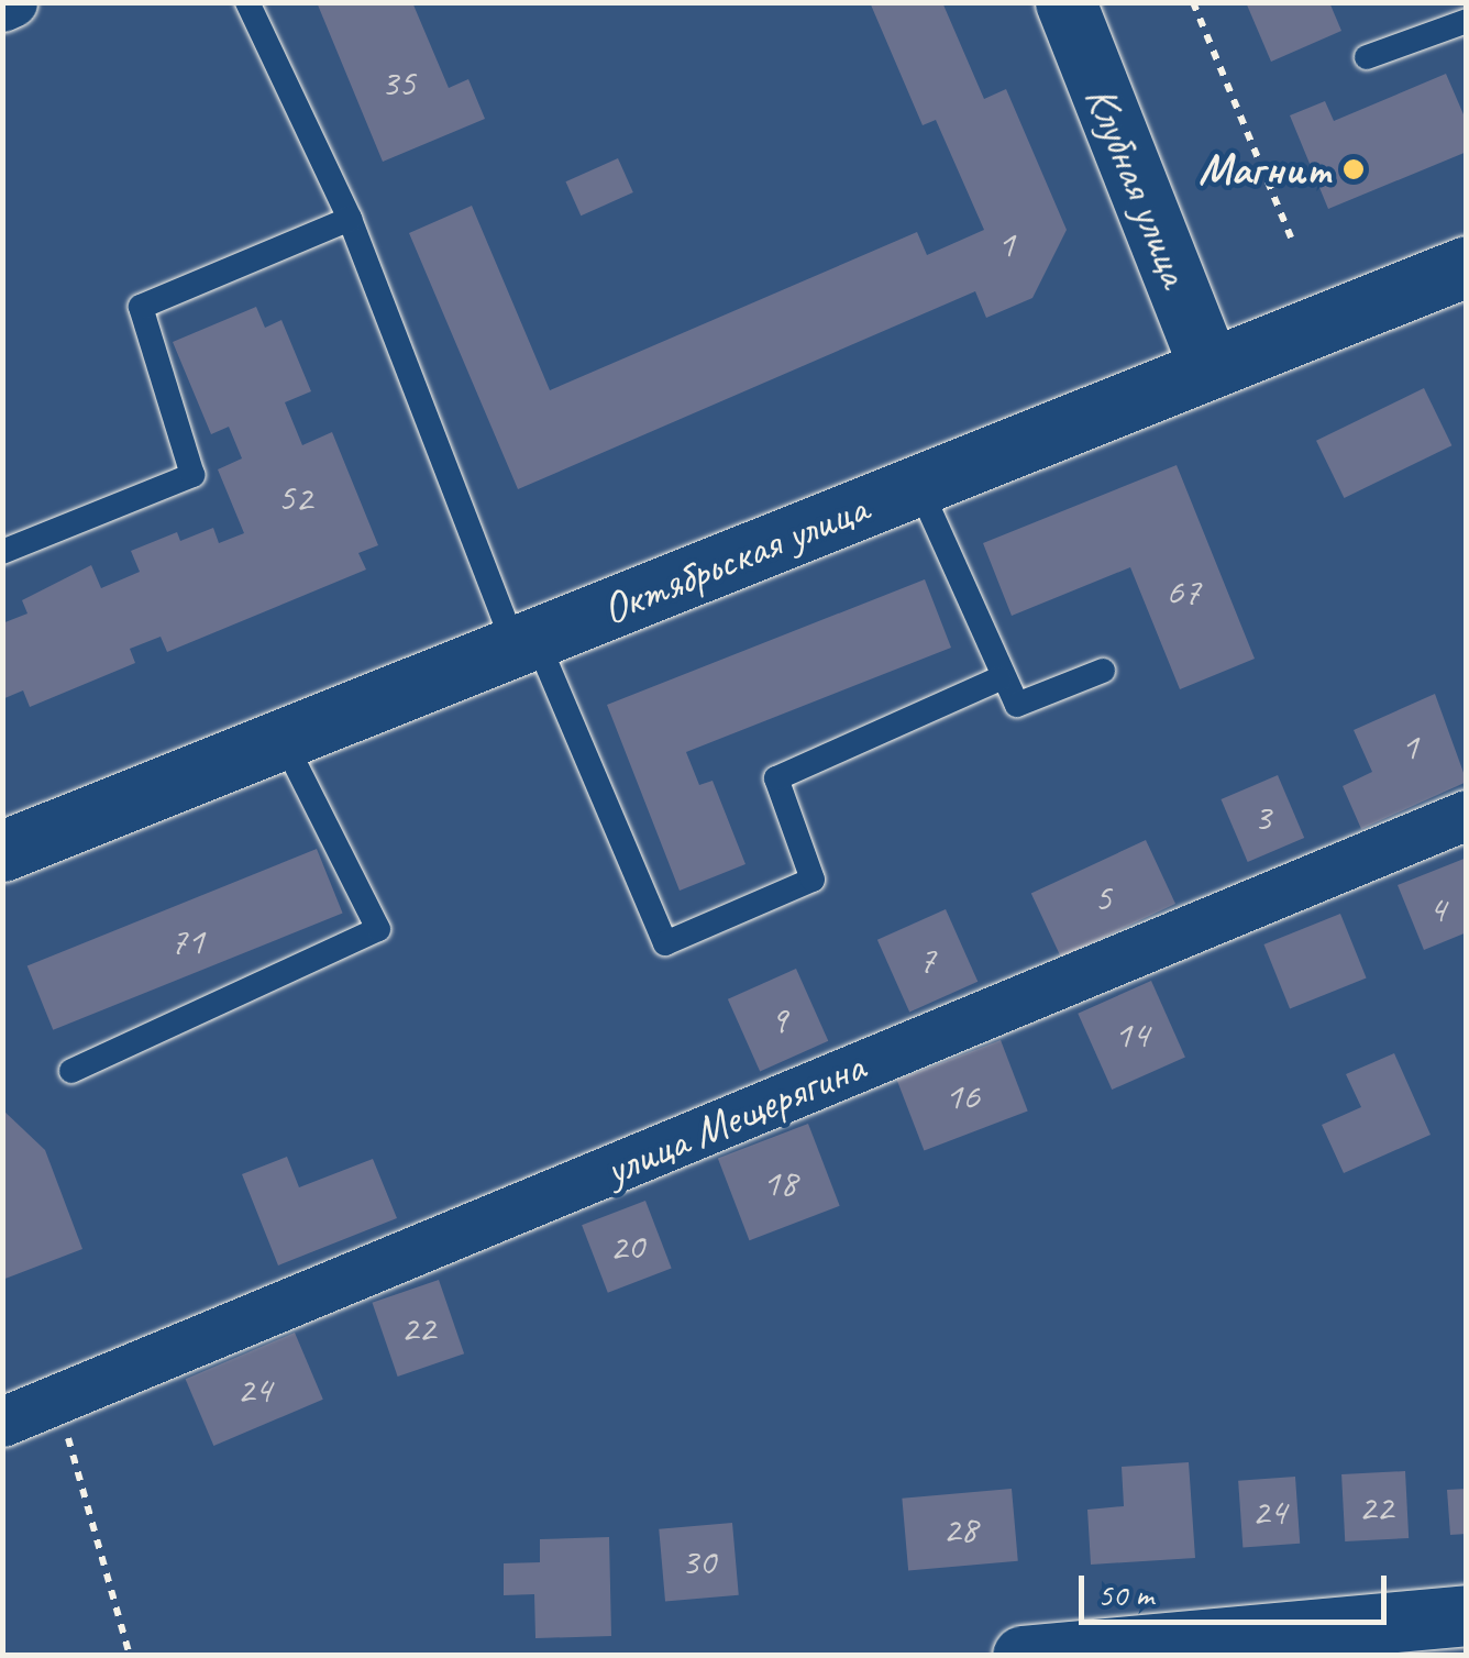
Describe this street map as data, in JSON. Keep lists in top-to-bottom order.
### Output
{
  "streets": {
    "main road": ["Клубная улица", "Октябрьская улица"],
    "street": ["улица Мещерягина"]
  },
  "crossings": [
    ["Клубная улица", "Октябрьская улица"]
  ],
  "places": ["Магнит"],
  "house_numbers": [
    "35",
    "1",
    "52",
    "67",
    "1",
    "3",
    "5",
    "4",
    "71",
    "7",
    "9",
    "14",
    "16",
    "18",
    "20",
    "22",
    "24",
    "22",
    "24",
    "28",
    "30"
  ],
  "scale_bar": "50 m"
}
